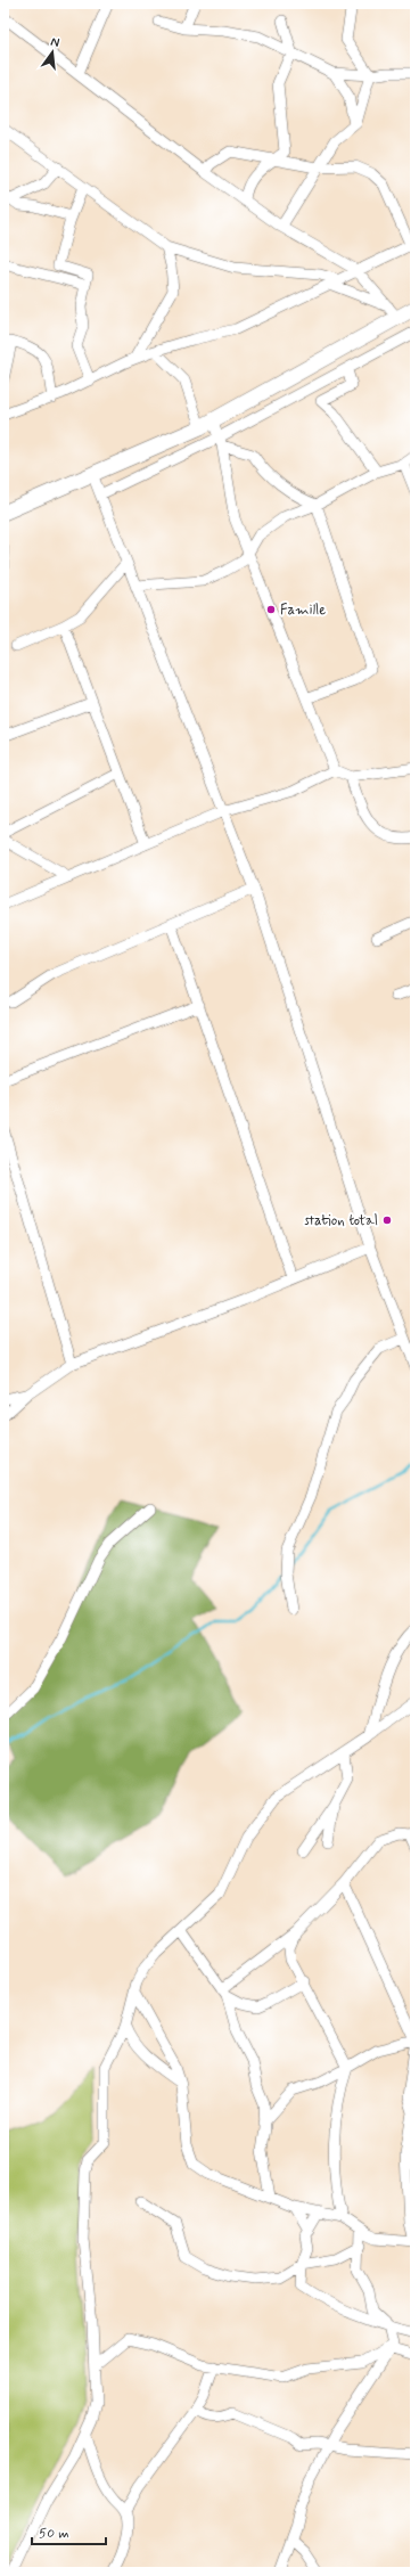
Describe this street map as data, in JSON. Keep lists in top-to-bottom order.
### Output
{
  "places": ["Famille", "station total"],
  "scale_bar": "50 m",
  "north": "top"
}
